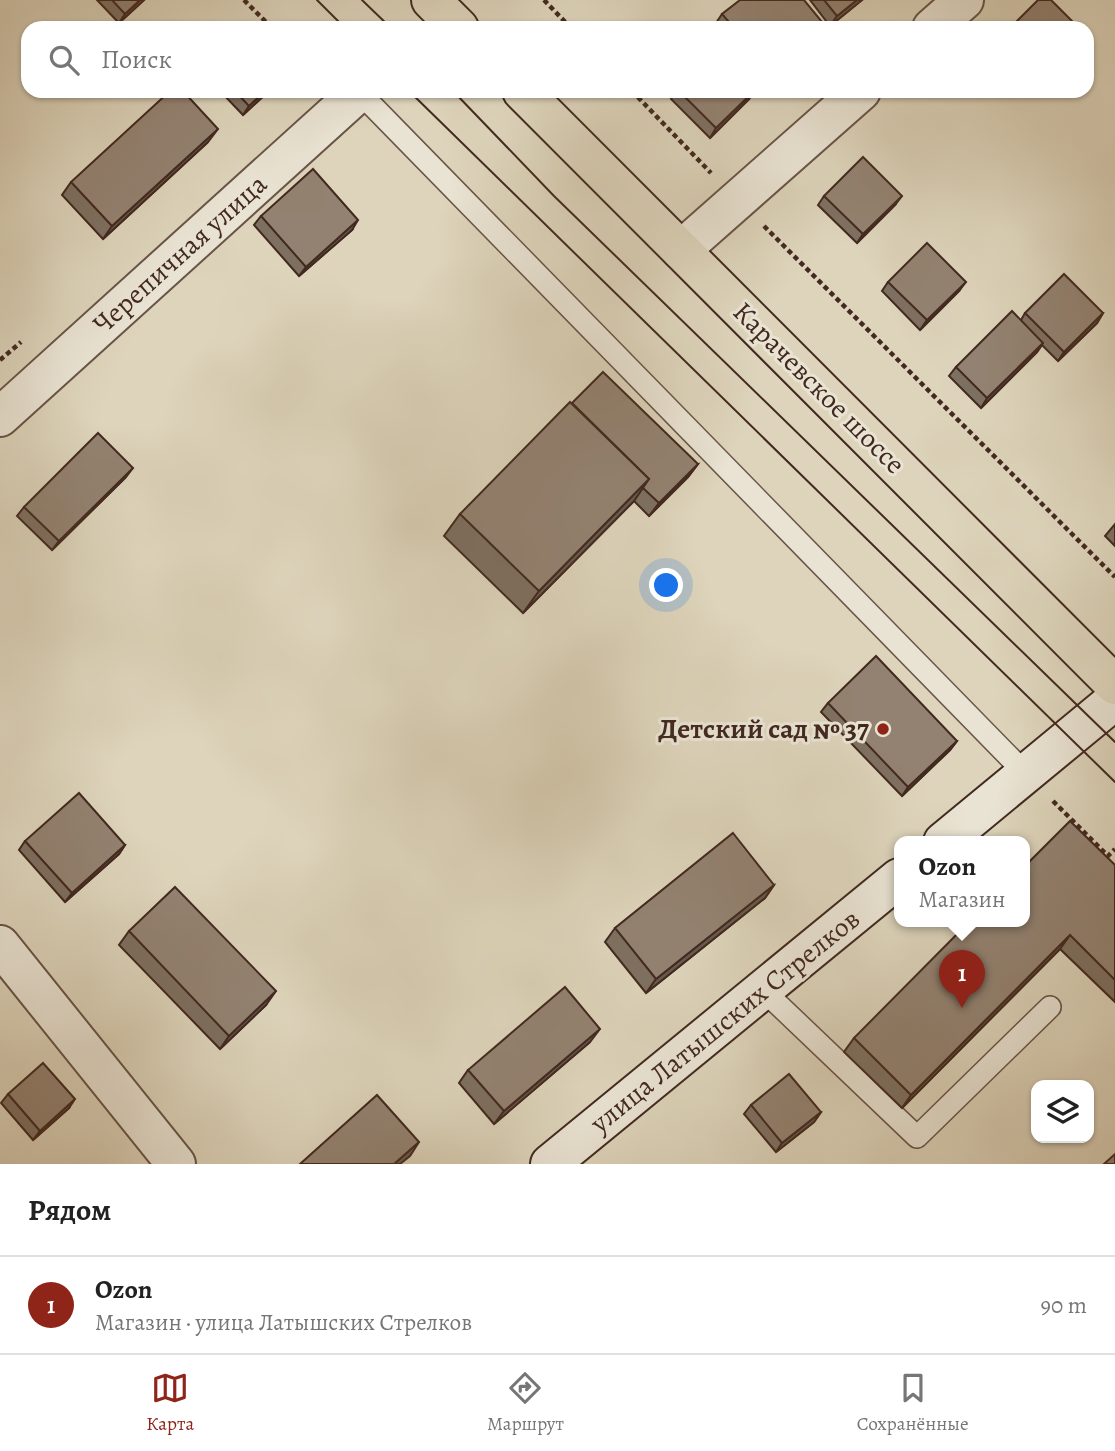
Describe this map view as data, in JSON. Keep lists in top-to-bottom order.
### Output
{
  "streets": {
    "highway": ["Карачевское шоссе"],
    "street": ["Черепичная улица", "улица Латышских Стрелков"]
  },
  "places": ["Детский сад № 37"],
  "page": {
    "search": "Поиск",
    "popup": ["Ozon", "Магазин"],
    "pins": "1",
    "heading": "Рядом",
    "list": [
      {
        "mark": "1",
        "name": "Ozon",
        "note": "Магазин · улица Латышских Стрелков",
        "value": "90 m"
      }
    ],
    "nav": ["Карта", "Маршрут", "Сохранённые"]
  }
}
